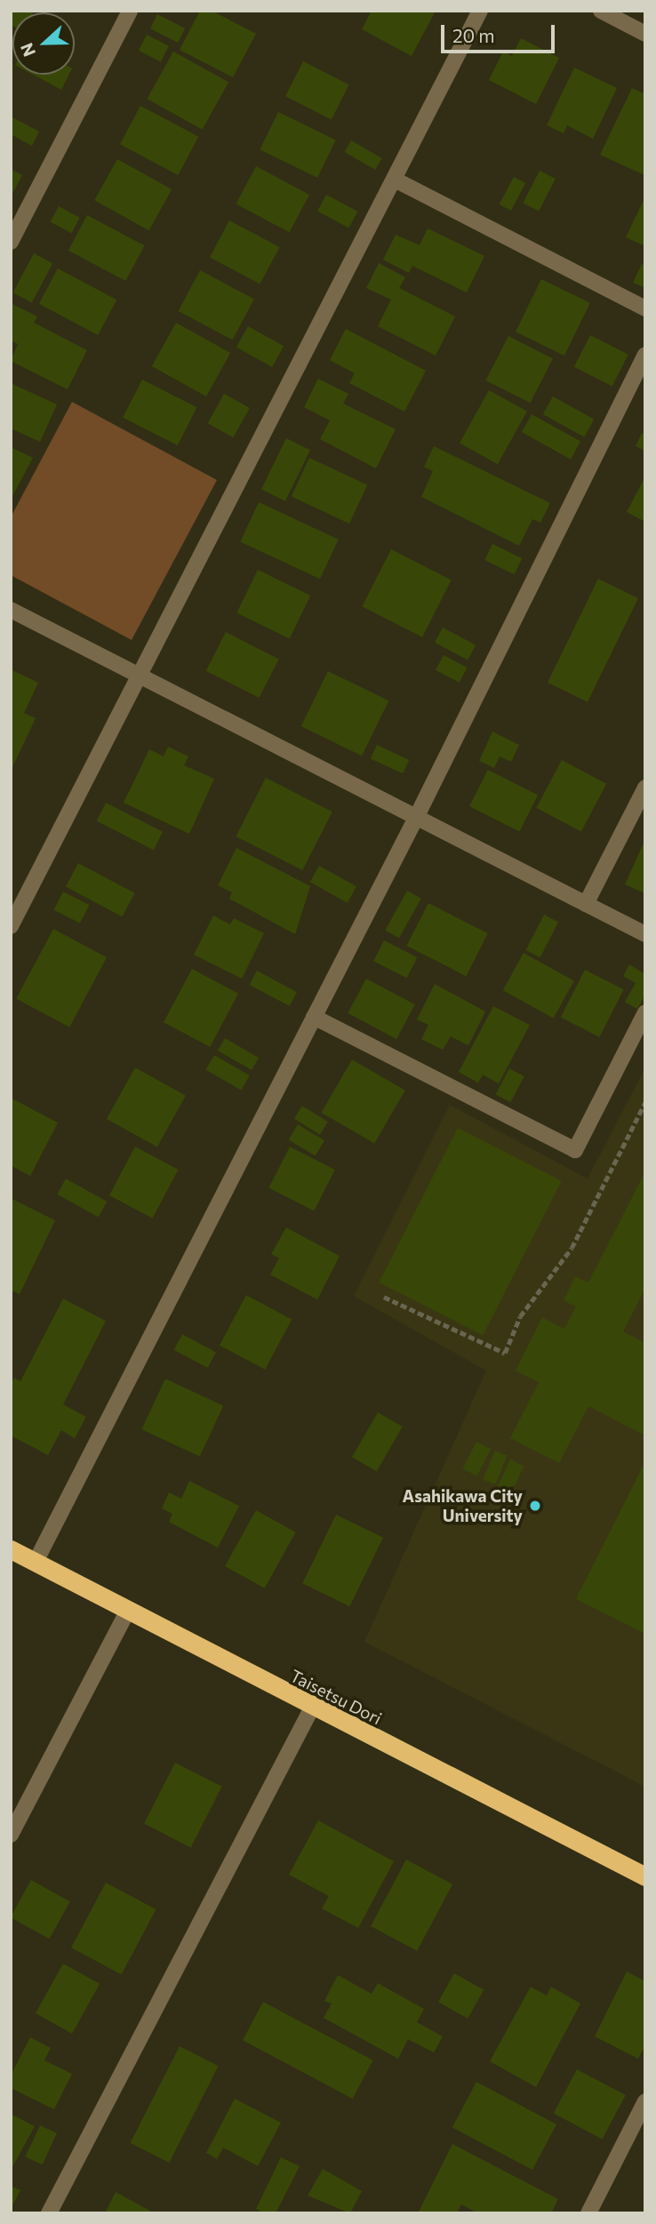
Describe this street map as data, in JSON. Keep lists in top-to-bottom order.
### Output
{
  "streets": {
    "highway": ["Taisetsu Dori"]
  },
  "places": ["Asahikawa City University"],
  "scale_bar": "20 m",
  "north": "left"
}
